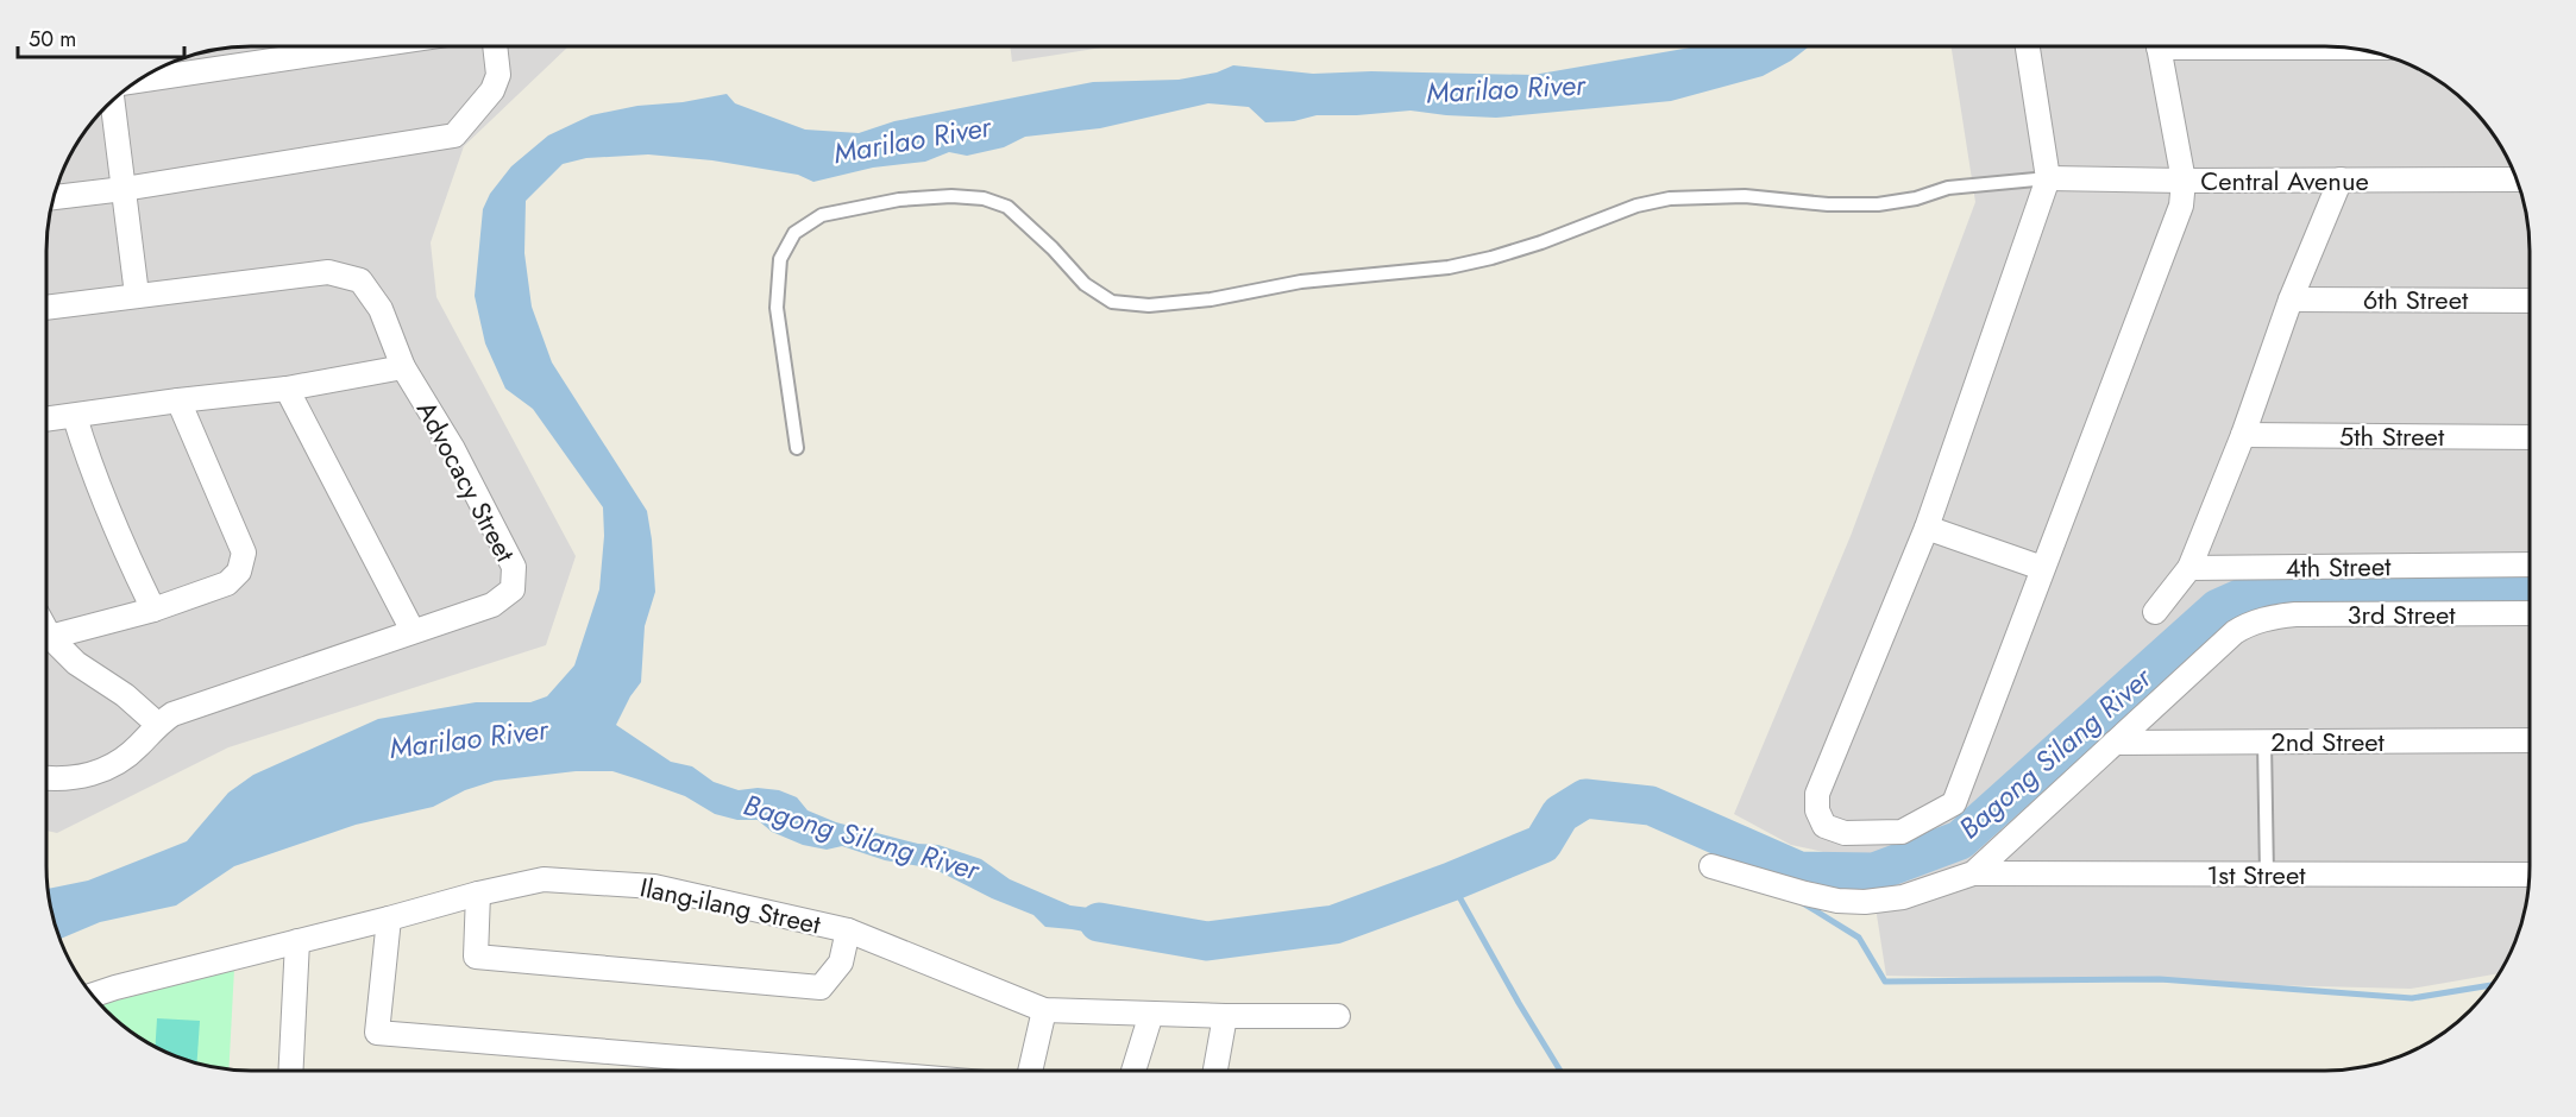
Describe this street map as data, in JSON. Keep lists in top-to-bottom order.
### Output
{
  "streets": {
    "street": [
      "Central Avenue",
      "6th Street",
      "5th Street",
      "Advocacy Street",
      "4th Street",
      "3rd Street",
      "2nd Street",
      "1st Street",
      "Ilang-ilang Street"
    ]
  },
  "crossings": [
    ["3rd Street", "2nd Street"]
  ],
  "water": ["Marilao River", "Bagong Silang River"],
  "scale_bar": "50 m"
}
